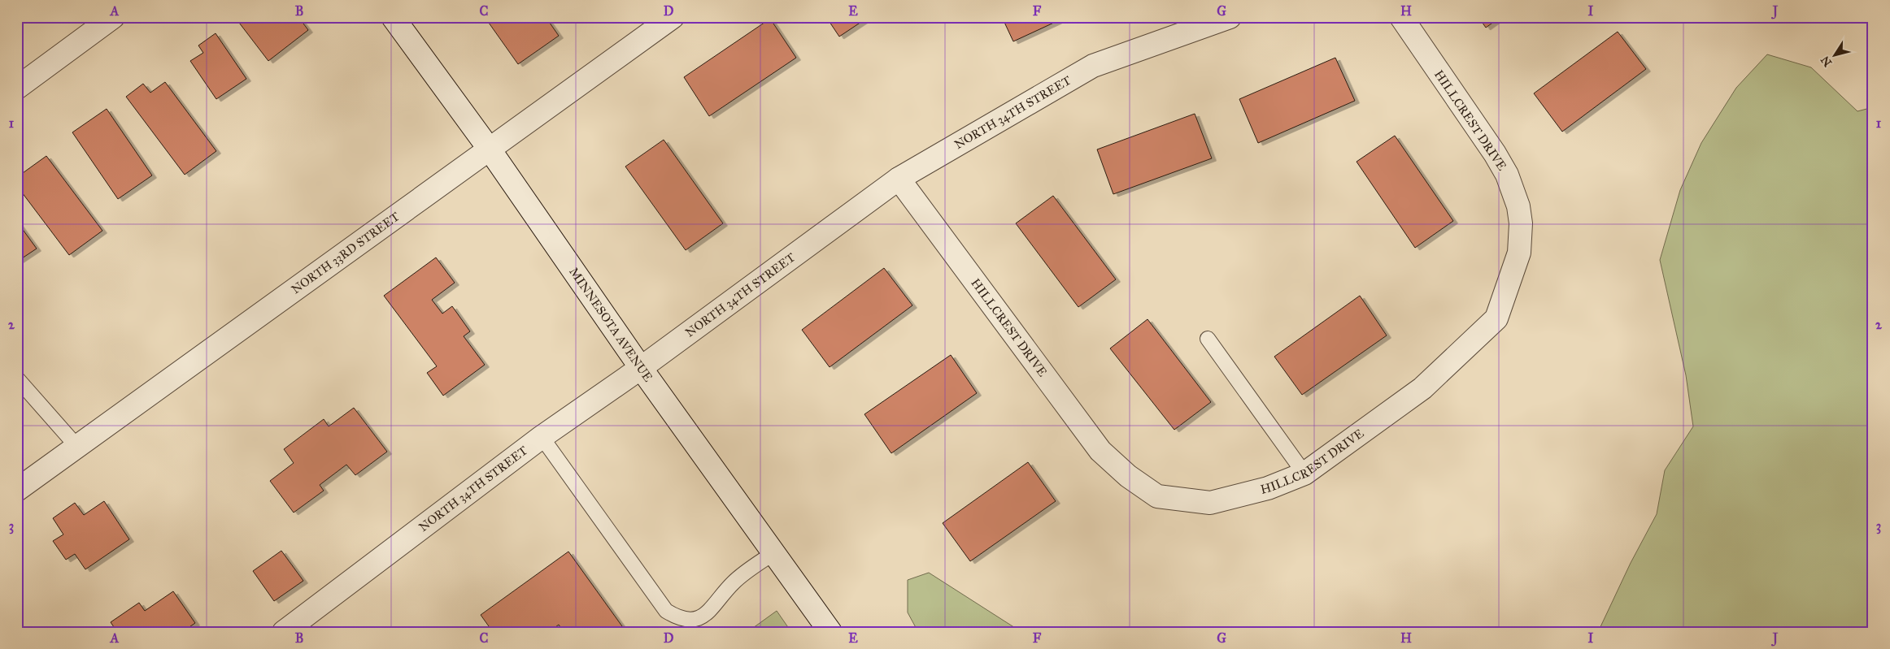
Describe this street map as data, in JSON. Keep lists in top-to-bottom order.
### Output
{
  "streets": {
    "street": [
      "NORTH 34TH STREET",
      "HILLCREST DRIVE",
      "NORTH 33RD STREET",
      "MINNESOTA AVENUE"
    ]
  },
  "crossings": [
    ["NORTH 34TH STREET", "HILLCREST DRIVE"],
    ["NORTH 34TH STREET", "MINNESOTA AVENUE"],
    ["NORTH 33RD STREET", "MINNESOTA AVENUE"]
  ],
  "north": "bottom left",
  "grid": {
    "columns": [
      "A",
      "B",
      "C",
      "D",
      "E",
      "F",
      "G",
      "H",
      "I",
      "J"
    ],
    "rows": ["1", "2", "3"]
  }
}
